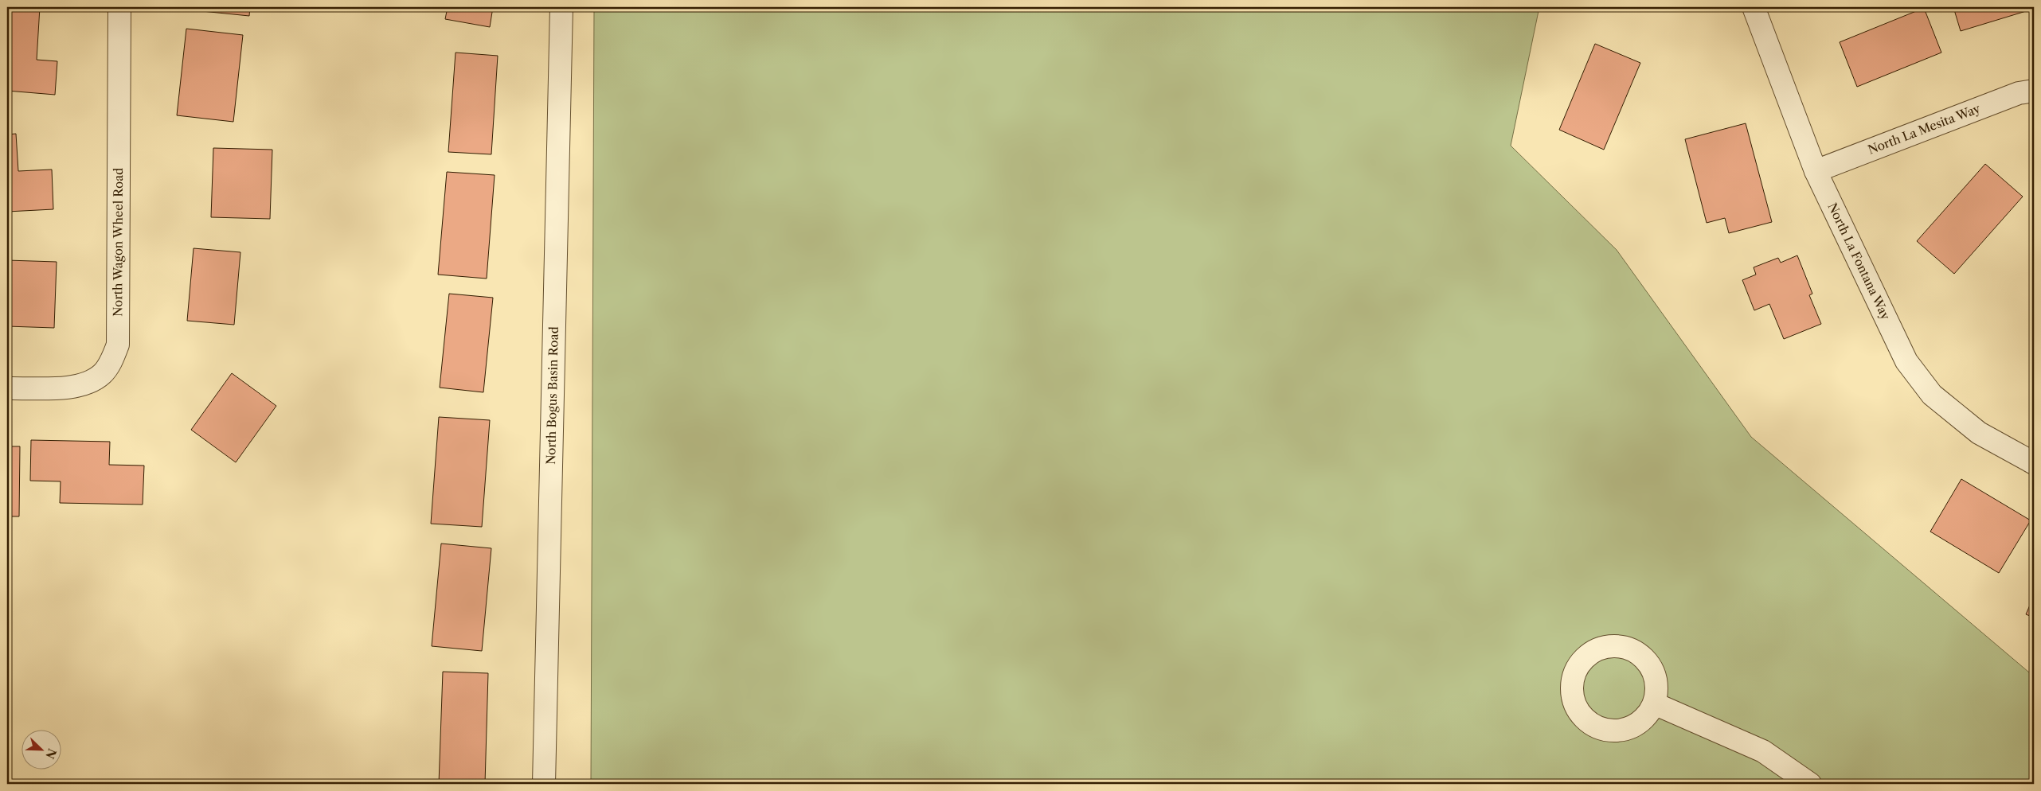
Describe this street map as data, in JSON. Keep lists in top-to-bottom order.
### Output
{
  "streets": {
    "street": [
      "North La Mesita Way",
      "North Wagon Wheel Road",
      "North La Fontana Way",
      "North Bogus Basin Road"
    ]
  },
  "crossings": [
    ["North La Mesita Way", "North La Fontana Way"]
  ],
  "north": "bottom right"
}
